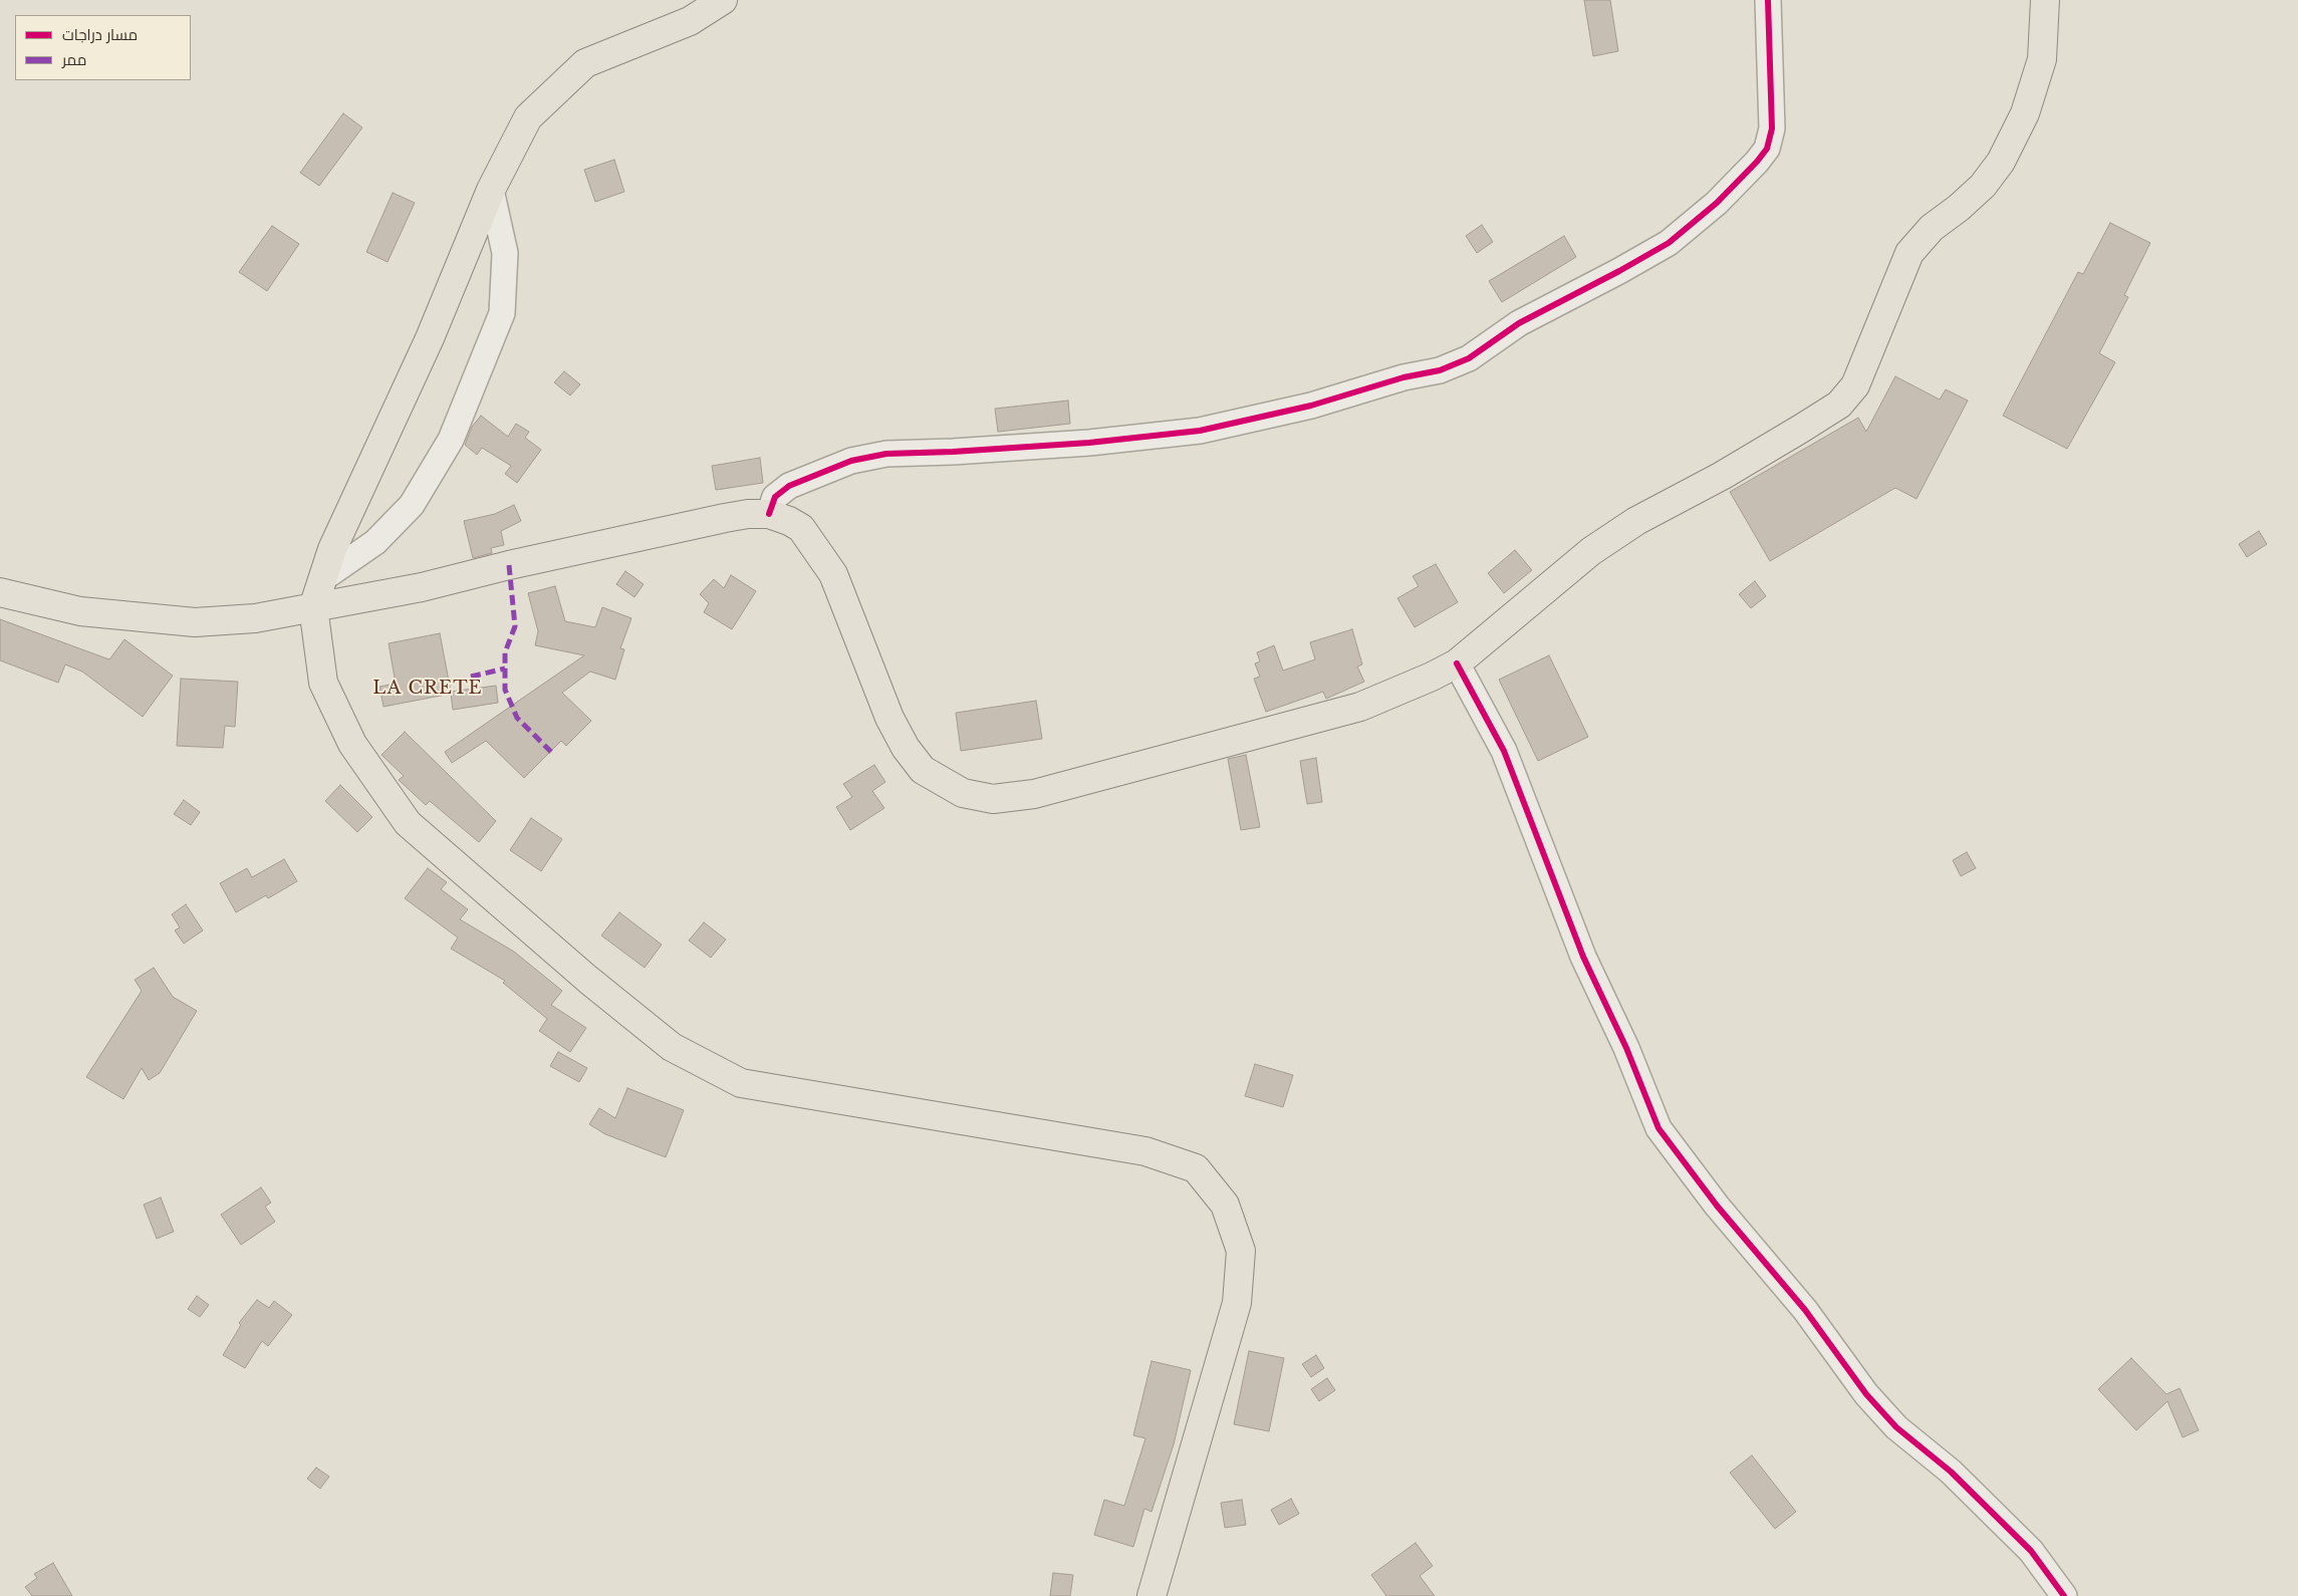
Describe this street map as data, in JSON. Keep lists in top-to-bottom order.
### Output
{
  "districts": ["LA CRETE"],
  "legend": ["مسار دراجات", "ممر"]
}
